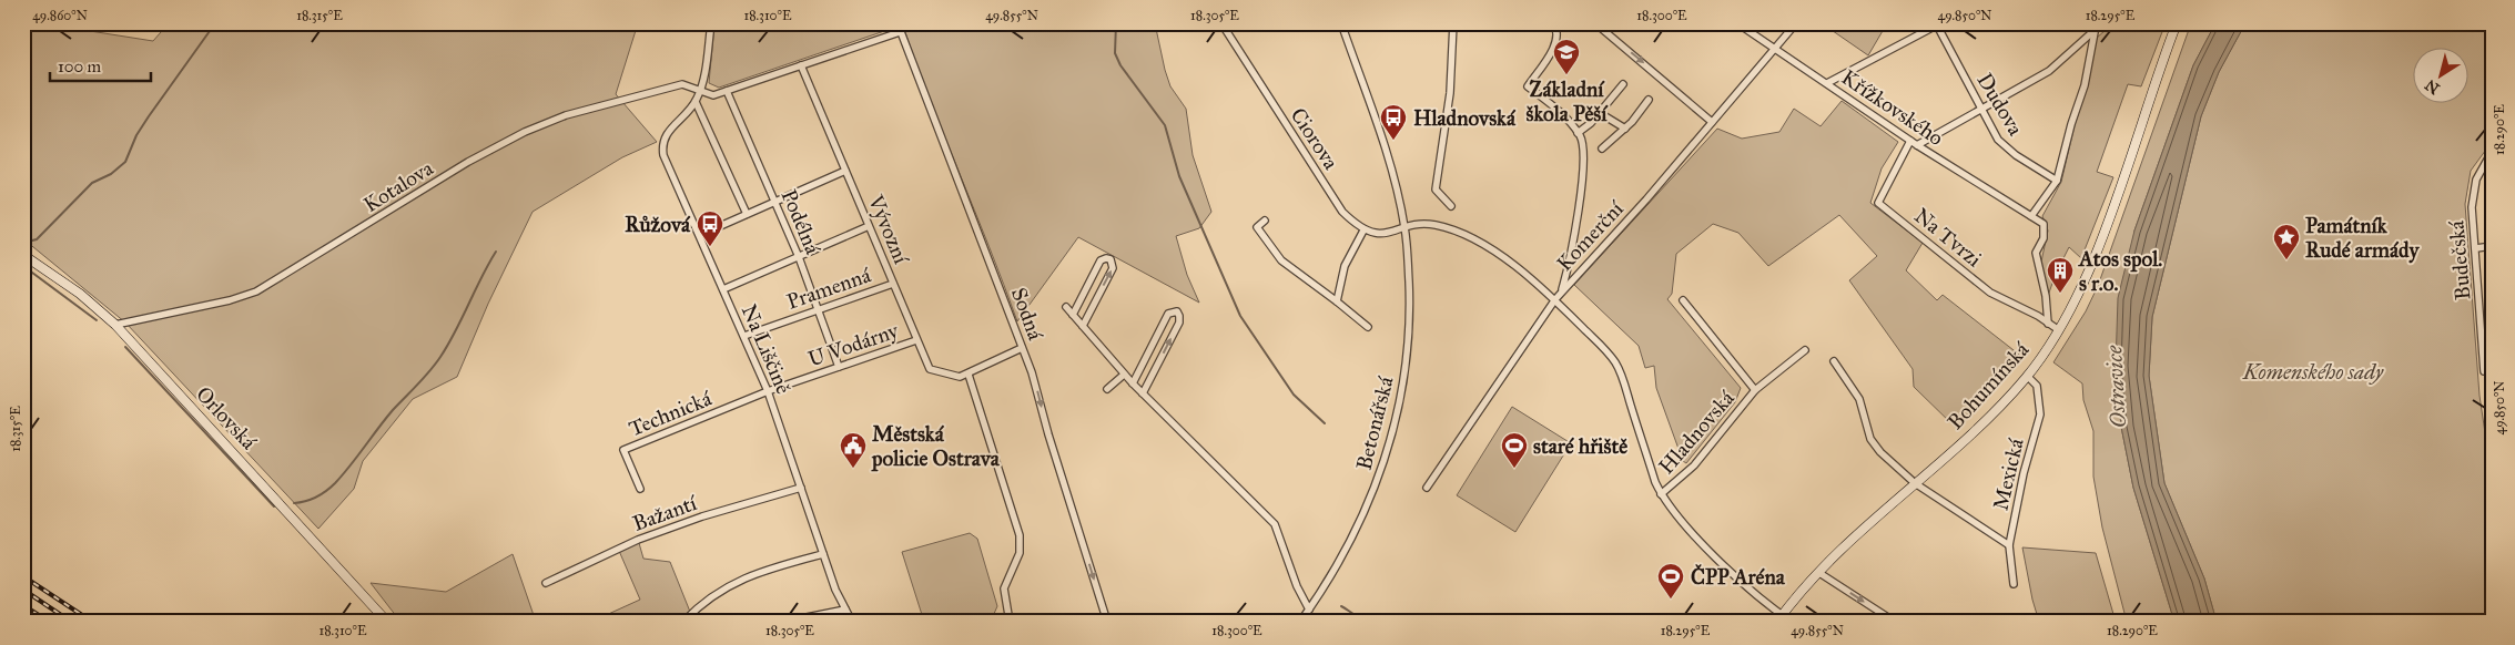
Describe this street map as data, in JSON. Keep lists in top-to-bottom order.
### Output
{
  "streets": {
    "main road": ["Bohumínská", "Orlovská"],
    "street": [
      "Dudova",
      "Křížkovského",
      "Ciorova",
      "Kotalova",
      "Podélná",
      "Vývozní",
      "Komerční",
      "Na Tvrzi",
      "Budečská",
      "Pramenná",
      "Sodná",
      "U Vodárny",
      "Na Liščině",
      "Technická",
      "Betonářská",
      "Hladnovská",
      "Mexická",
      "Bažantí"
    ]
  },
  "crossings": [
    ["Křížkovského", "Komerční"],
    ["Křížkovského", "Na Tvrzi"],
    ["Kotalova", "Na Liščině"],
    ["Kotalova", "Orlovská"],
    ["Podélná", "Pramenná"],
    ["Podélná", "U Vodárny"],
    ["Vývozní", "Pramenná"],
    ["Vývozní", "Sodná"],
    ["Vývozní", "U Vodárny"],
    ["Komerční", "Hladnovská"],
    ["Na Tvrzi", "Bohumínská"],
    ["Pramenná", "Na Liščině"],
    ["U Vodárny", "Na Liščině"],
    ["U Vodárny", "Technická"],
    ["Na Liščině", "Technická"],
    ["Na Liščině", "Bažantí"],
    ["Bohumínská", "Hladnovská"],
    ["Bohumínská", "Mexická"],
    ["Betonářská", "Hladnovská"]
  ],
  "one_way": ["Sodná"],
  "water": ["Ostravice"],
  "parks": ["Komenského sady"],
  "places": {
    "school or university": ["Základní škola Pěší"],
    "bus stop": ["Hladnovská", "Růžová"],
    "place": ["Památník Rudé armády"],
    "building": ["Atos spol. s r.o."],
    "public building": ["Městská policie Ostrava"],
    "sports": ["staré hřiště", "ČPP Aréna"]
  },
  "scale_bar": "100 m",
  "north": "bottom left",
  "coordinates": [
    "49.860°N",
    "18.315°E",
    "18.310°E",
    "49.855°N",
    "18.305°E",
    "18.300°E",
    "49.850°N",
    "18.295°E",
    "18.290°E"
  ]
}
